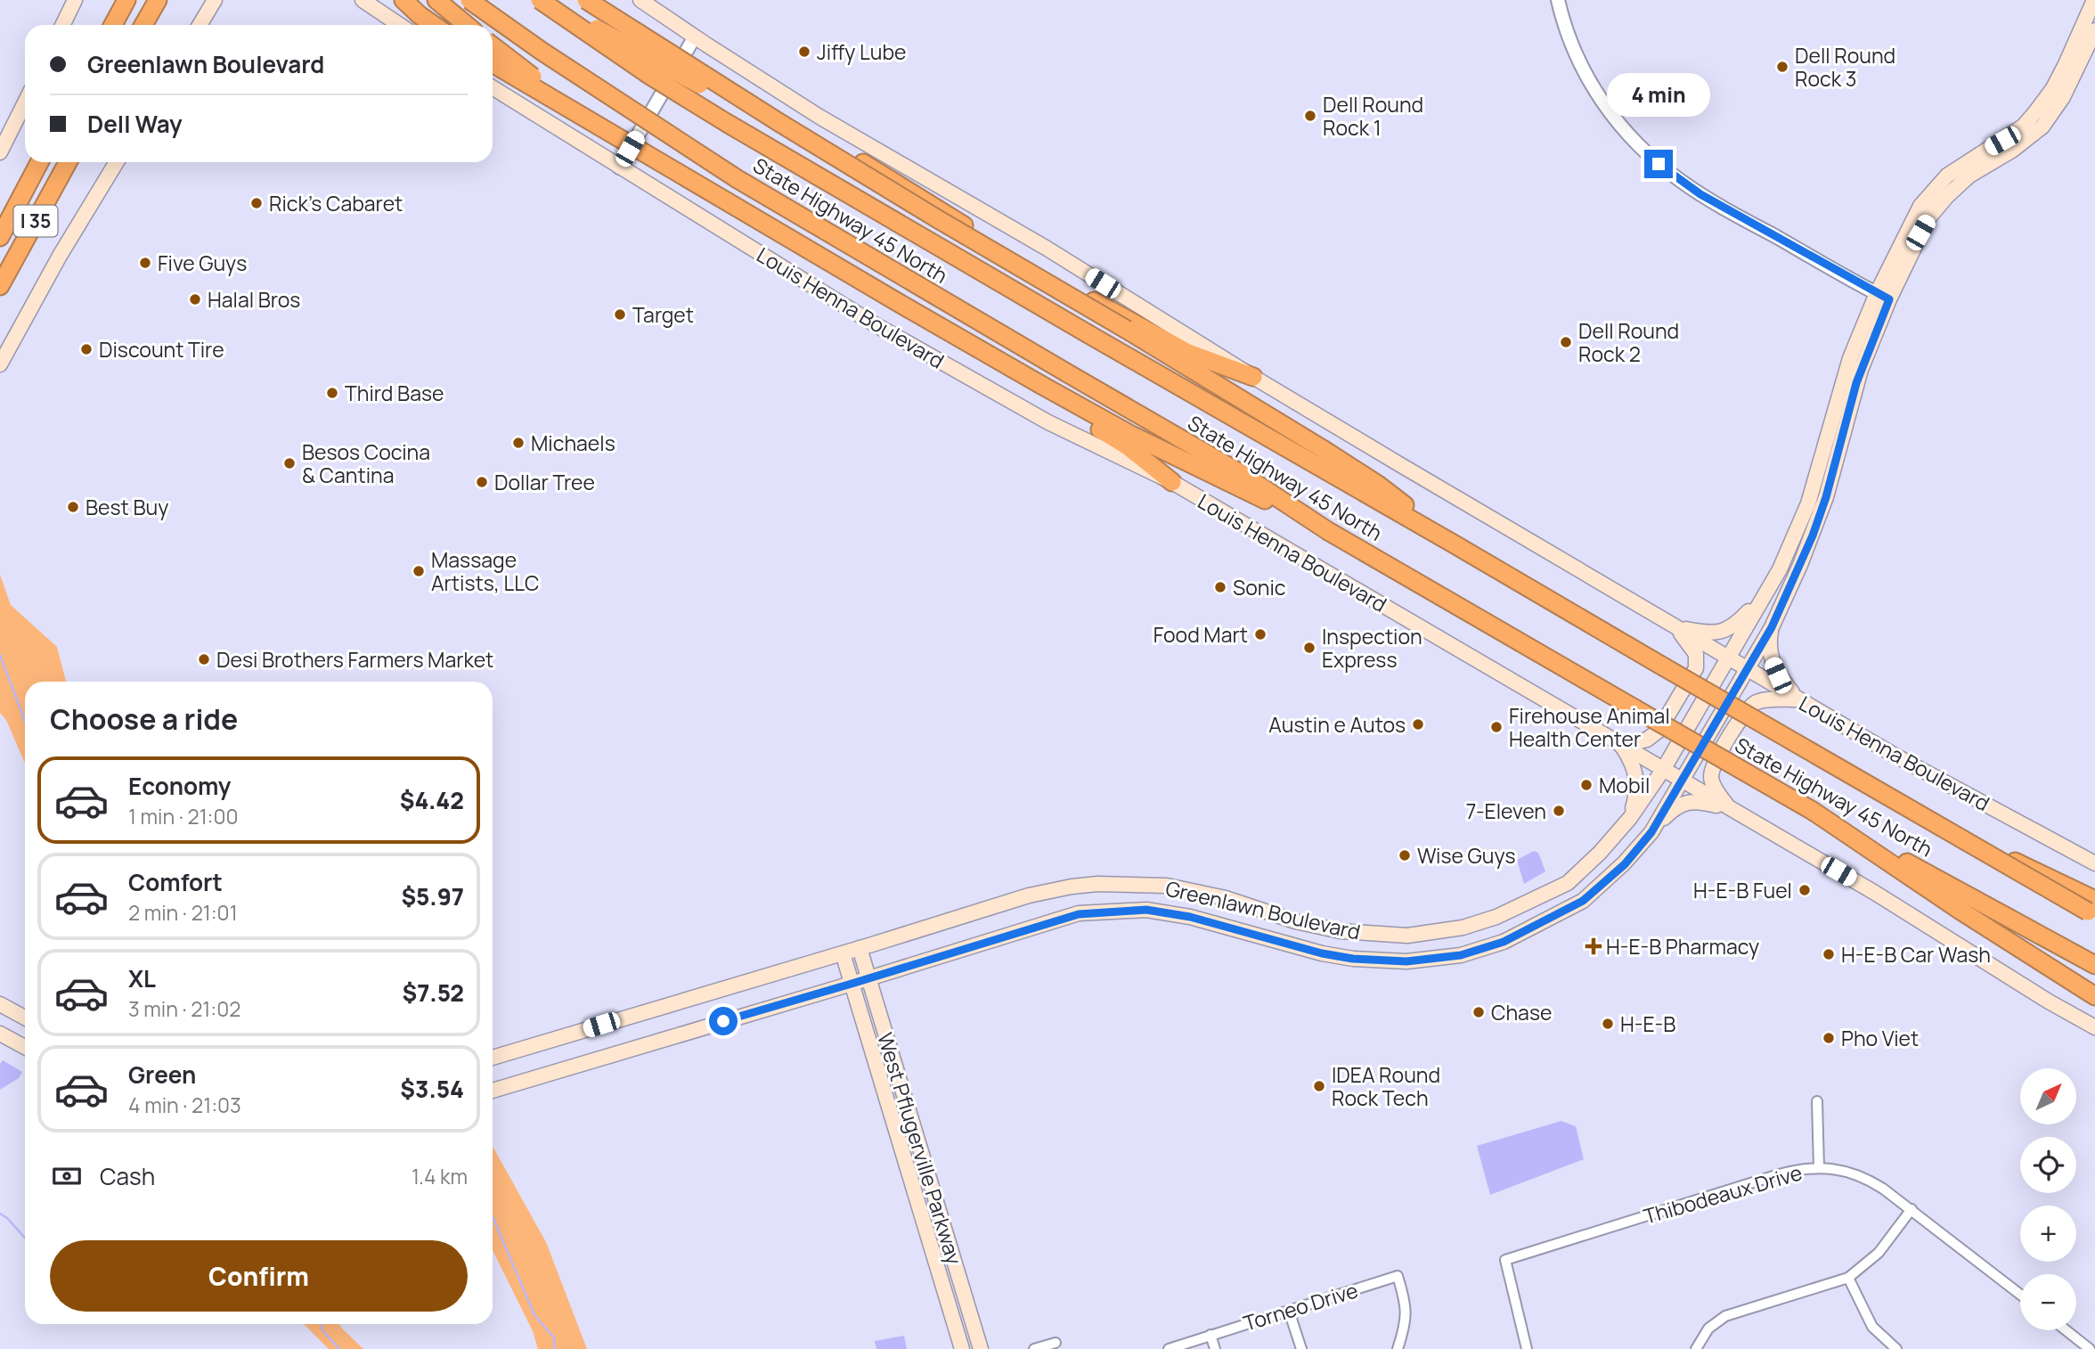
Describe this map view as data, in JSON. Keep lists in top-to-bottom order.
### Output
{
  "streets": {
    "highway": ["State Highway 45 North", "I 35"],
    "main road": ["Louis Henna Boulevard", "Greenlawn Boulevard", "West Pflugerville Parkway"],
    "street": ["Thibodeaux Drive", "Torneo Drive"]
  },
  "crossings": [
    ["Louis Henna Boulevard", "Greenlawn Boulevard"],
    ["Greenlawn Boulevard", "West Pflugerville Parkway"]
  ],
  "places": {
    "other": [
      "Jiffy Lube",
      "Dell Round Rock 3",
      "Dell Round Rock 1",
      "Rick's Cabaret",
      "Five Guys",
      "Halal Bros",
      "Target",
      "Dell Round Rock 2",
      "Discount Tire",
      "Third Base",
      "Michaels",
      "Besos Cocina & Cantina",
      "Dollar Tree",
      "Best Buy",
      "Massage Artists, LLC",
      "Sonic",
      "Food Mart",
      "Inspection Express",
      "Desi Brothers Farmers Market",
      "Austin e Autos",
      "Firehouse Animal Health Center",
      "Mobil",
      "7-Eleven",
      "Wise Guys",
      "H-E-B Fuel",
      "H-E-B Car Wash",
      "Chase",
      "H-E-B",
      "Pho Viet",
      "IDEA Round Rock Tech"
    ],
    "health": ["H-E-B Pharmacy"]
  },
  "north": "top right",
  "page": {
    "banner": ["Greenlawn Boulevard", "Dell Way"],
    "bubble": "4 min",
    "heading": "Choose a ride",
    "list": [
      {
        "name": "Economy",
        "note": "1 min · 21:00",
        "value": "$4.42"
      },
      {
        "name": "Comfort",
        "note": "2 min · 21:01",
        "value": "$5.97"
      },
      {
        "name": "XL",
        "note": "3 min · 21:02",
        "value": "$7.52"
      },
      {
        "name": "Green",
        "note": "4 min · 21:03",
        "value": "$3.54"
      }
    ],
    "map_buttons": ["+", "−"],
    "pay": ["Cash", "1.4 km"],
    "buttons": "Confirm"
  }
}
